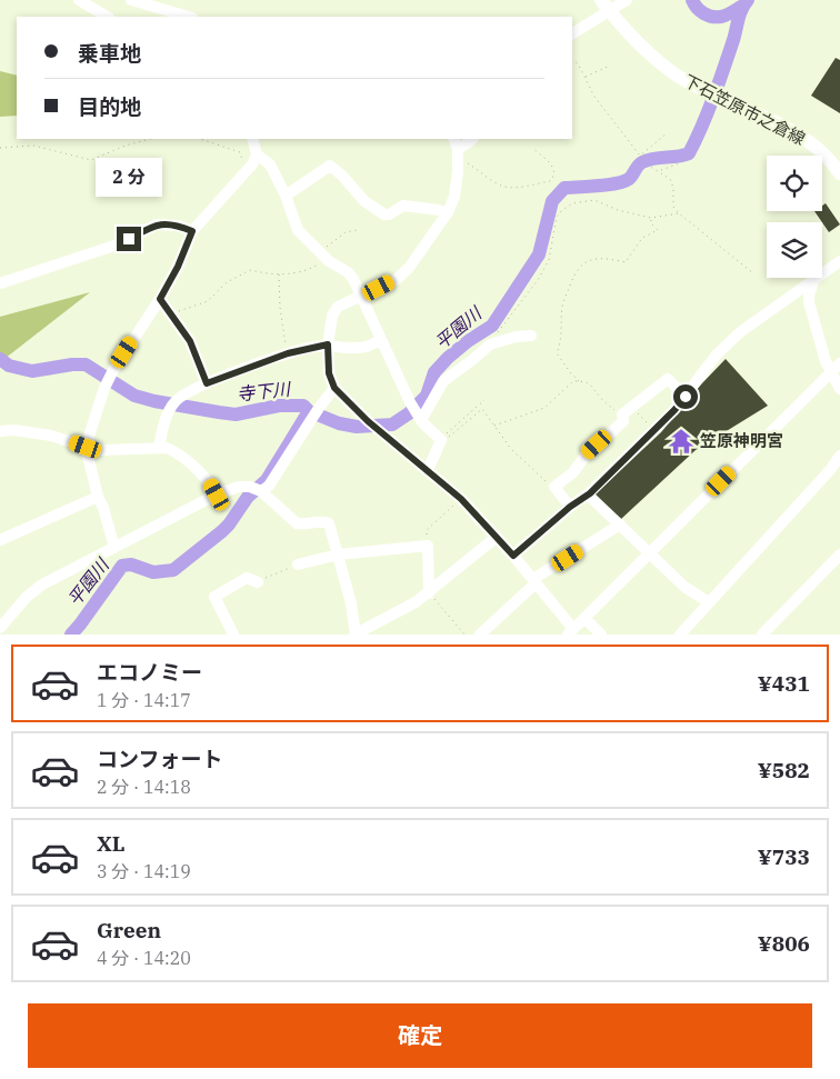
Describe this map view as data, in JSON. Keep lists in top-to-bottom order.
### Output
{
  "streets": {
    "main road": ["下石笠原市之倉線"]
  },
  "water": ["平園川", "寺下川"],
  "places": {
    "temple": ["笠原神明宮"]
  },
  "page": {
    "banner": ["乗車地", "目的地"],
    "bubble": "2 分",
    "list": [
      {
        "name": "エコノミー",
        "note": "1 分 · 14:17",
        "value": "¥431"
      },
      {
        "name": "コンフォート",
        "note": "2 分 · 14:18",
        "value": "¥582"
      },
      {
        "name": "XL",
        "note": "3 分 · 14:19",
        "value": "¥733"
      },
      {
        "name": "Green",
        "note": "4 分 · 14:20",
        "value": "¥806"
      }
    ],
    "buttons": "確定"
  }
}
